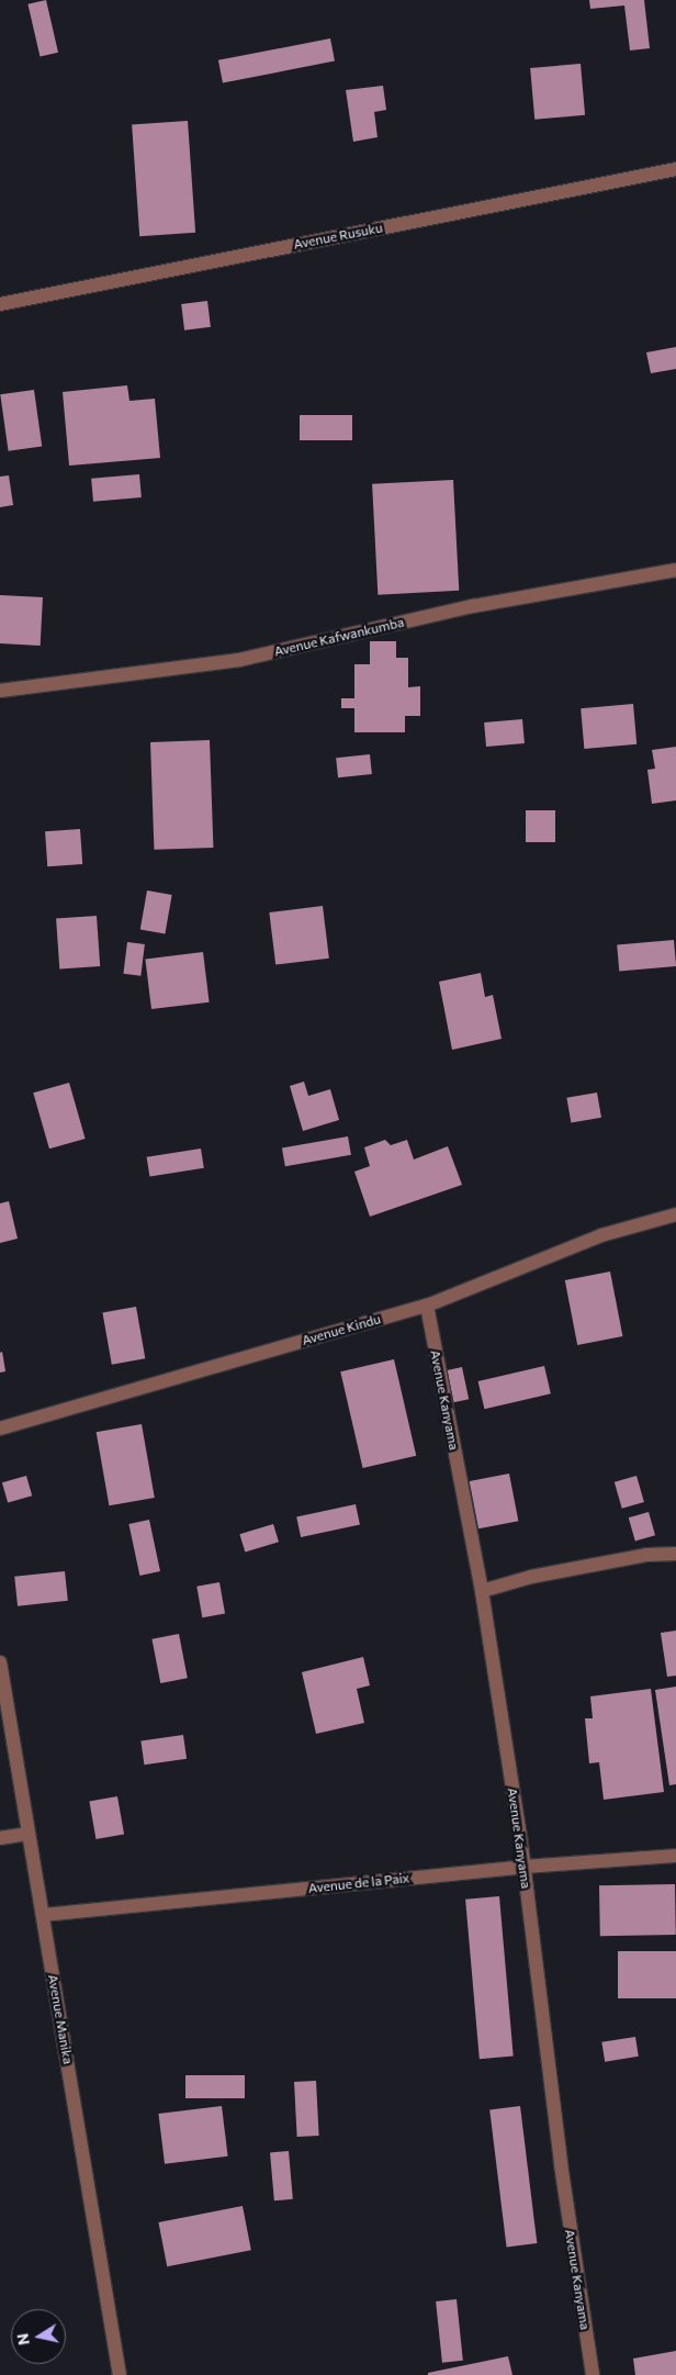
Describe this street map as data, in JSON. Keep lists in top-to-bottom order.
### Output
{
  "streets": {
    "street": [
      "Avenue Rusuku",
      "Avenue Kafwankumba",
      "Avenue Kindu",
      "Avenue Kanyama",
      "Avenue de la Paix",
      "Avenue Manika"
    ]
  },
  "crossings": [
    ["Avenue Kindu", "Avenue Kanyama"],
    ["Avenue Kanyama", "Avenue de la Paix"],
    ["Avenue de la Paix", "Avenue Manika"]
  ],
  "north": "left"
}
